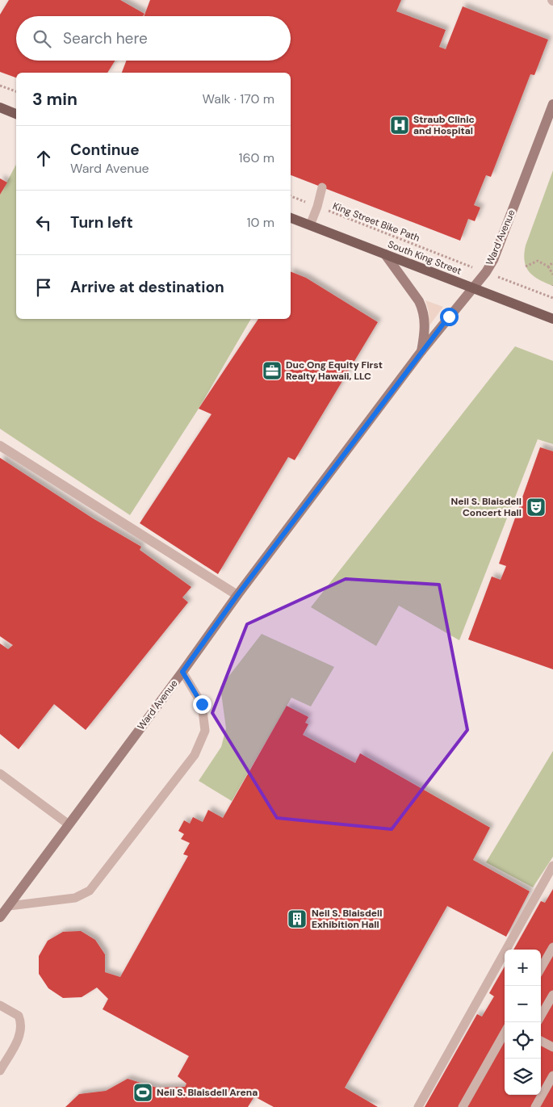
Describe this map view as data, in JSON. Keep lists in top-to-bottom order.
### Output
{
  "streets": {
    "main road": ["Ward Avenue", "South King Street"],
    "path": ["King Street Bike Path"]
  },
  "crossings": [
    ["King Street Bike Path", "Ward Avenue"],
    ["Ward Avenue", "South King Street"]
  ],
  "places": {
    "hospital": ["Straub Clinic and Hospital"],
    "office": ["Duc Ong Equity First Realty Hawaii, LLC"],
    "theatre": ["Neil S. Blaisdell Concert Hall"],
    "building": ["Neil S. Blaisdell Exhibition Hall"],
    "sports": ["Neil S. Blaisdell Arena"]
  },
  "page": {
    "search": "Search here",
    "heading": ["3 min", "Walk · 170 m"],
    "list": [
      ["Continue", "Ward Avenue", "160 m"],
      ["Turn left", "10 m"],
      "Arrive at destination"
    ],
    "map_buttons": ["+", "−"]
  }
}
